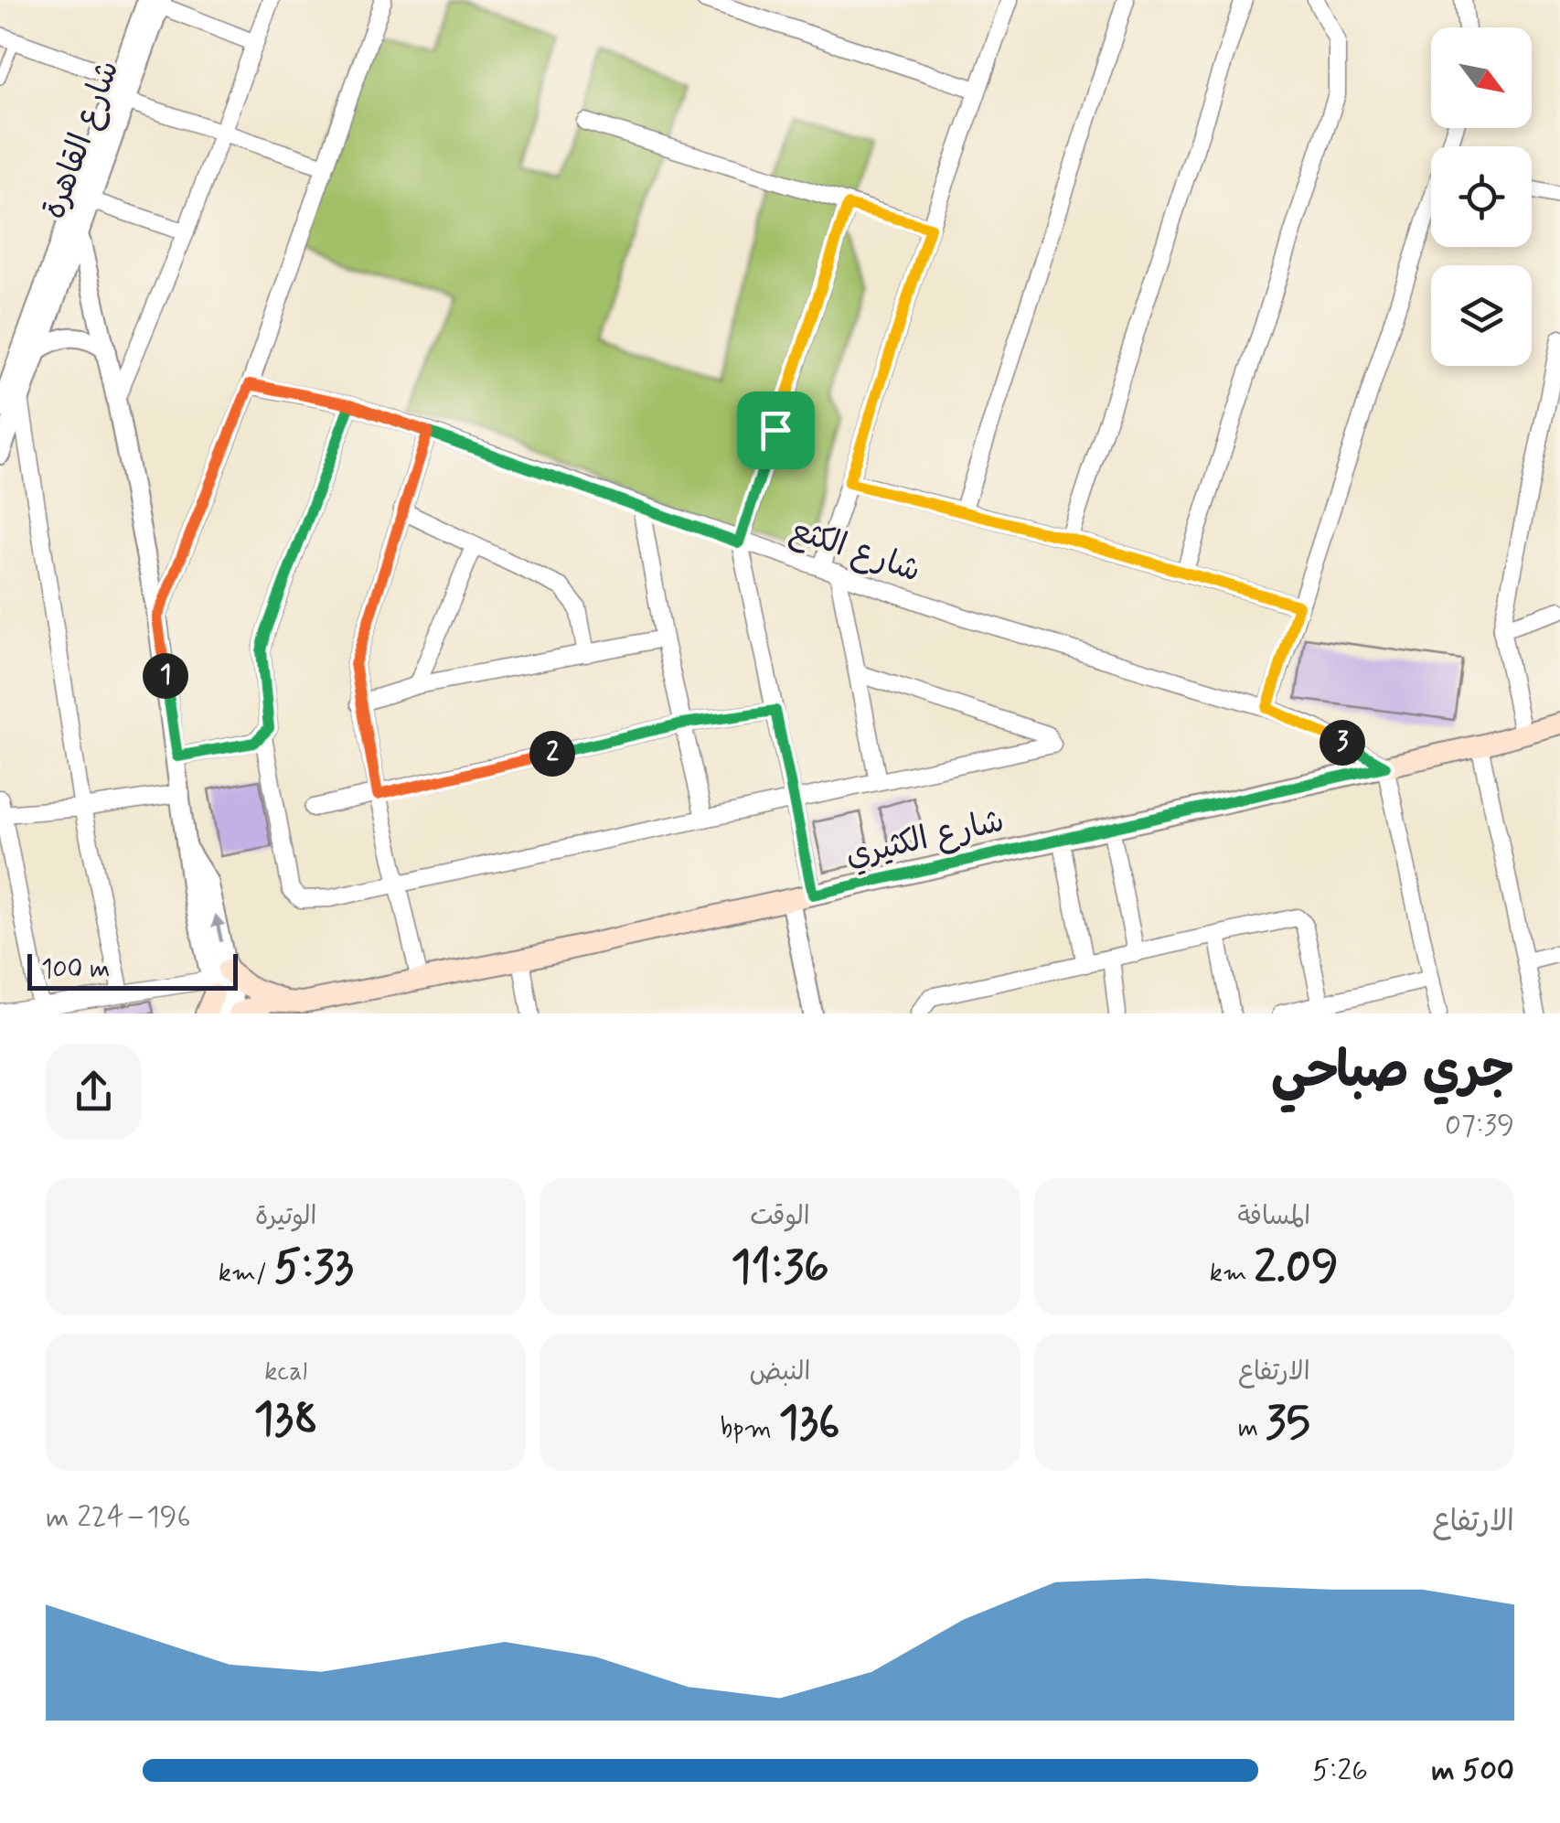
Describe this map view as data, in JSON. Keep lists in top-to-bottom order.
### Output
{
  "streets": {
    "main road": ["شارع الكثيري"],
    "street": ["شارع القاهرة", "شارع الكثع"]
  },
  "crossings": [
    ["شارع الكثع", "شارع الكثيري"]
  ],
  "scale_bar": "100 m",
  "north": "bottom right",
  "page": {
    "pins": ["1", "3", "2"],
    "scale": "100 m",
    "heading": ["جري صباحي", "07:39"],
    "stats": [
      ["المسافة", "2.09 km"],
      ["الوقت", "11:36"],
      ["الوتيرة", "5:33 /km"],
      ["الارتفاع", "35 m"],
      ["النبض", "136 bpm"],
      ["kcal", "138"]
    ],
    "chart": ["الارتفاع", "196–224 m"],
    "list": [
      {
        "name": "500 m",
        "note": "5:26"
      }
    ]
  }
}
